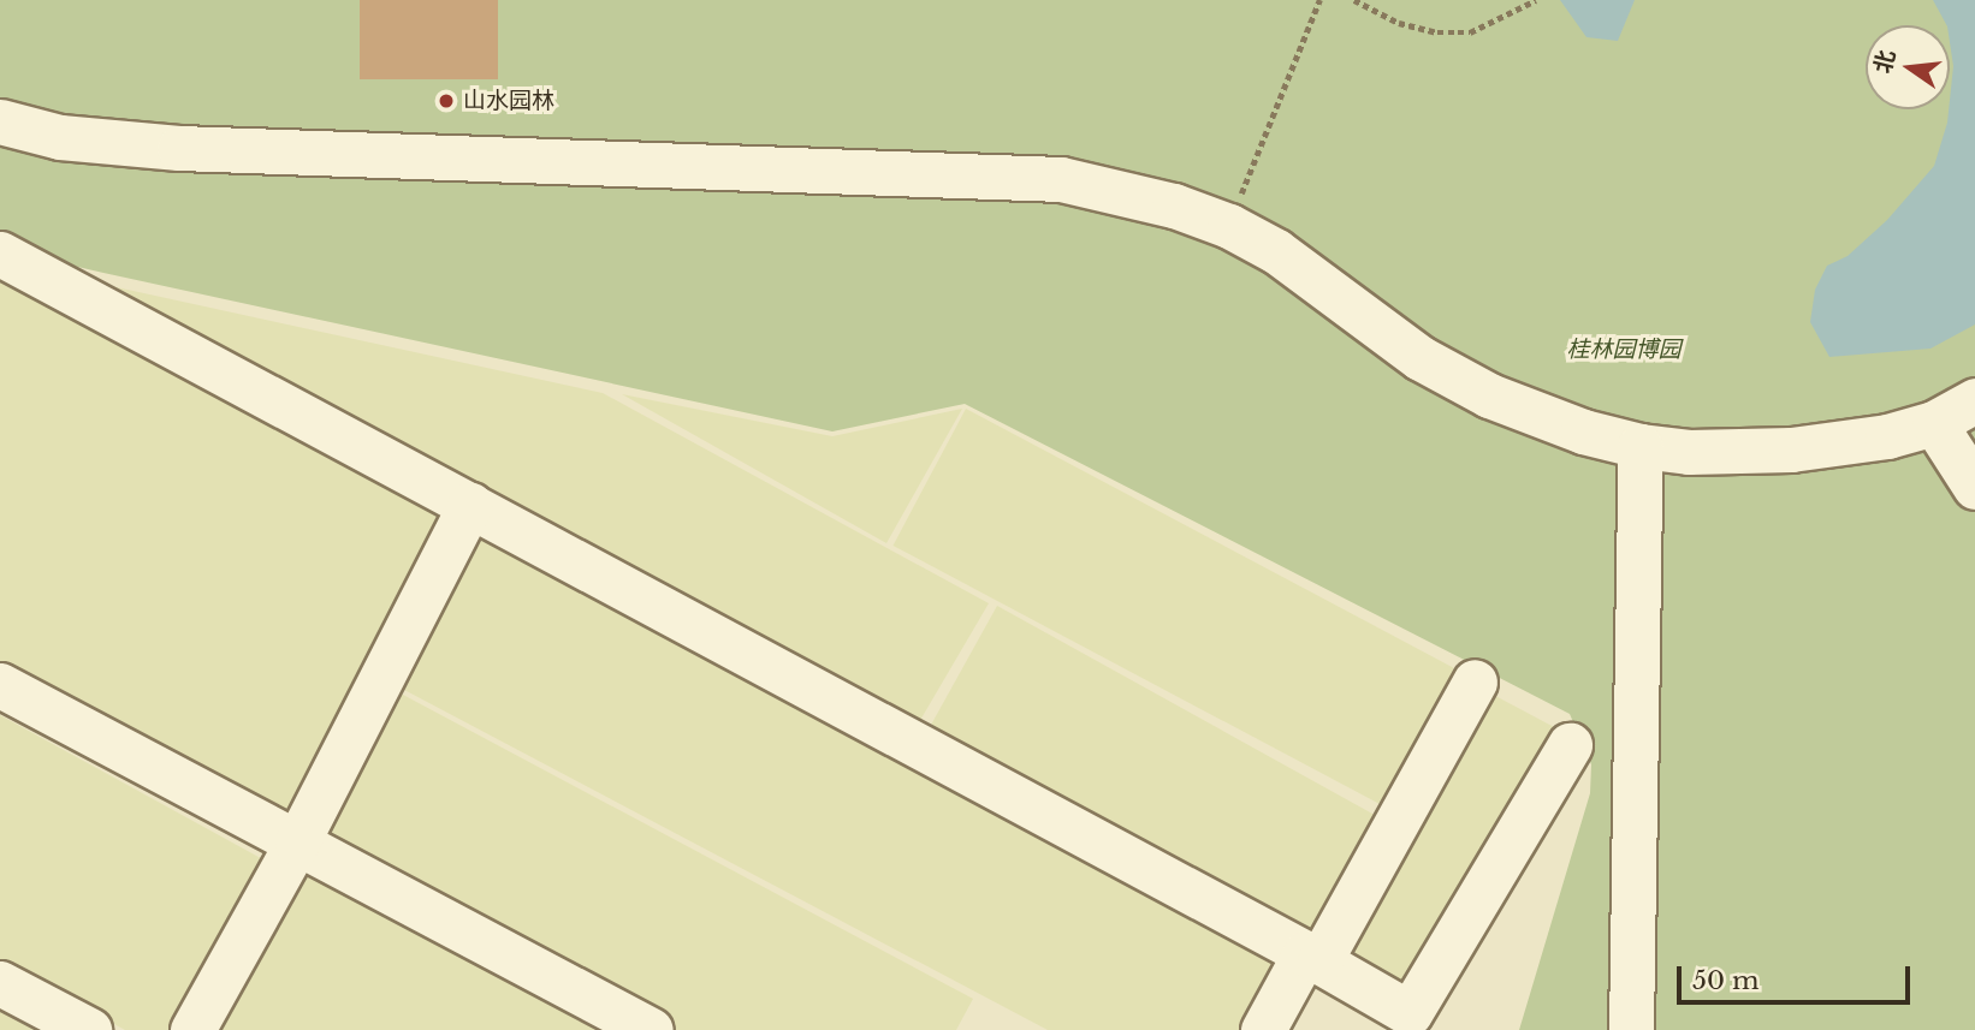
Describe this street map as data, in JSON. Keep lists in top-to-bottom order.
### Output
{
  "parks": ["桂林园博园"],
  "places": ["山水园林"],
  "scale_bar": "50 m",
  "north": "left"
}
